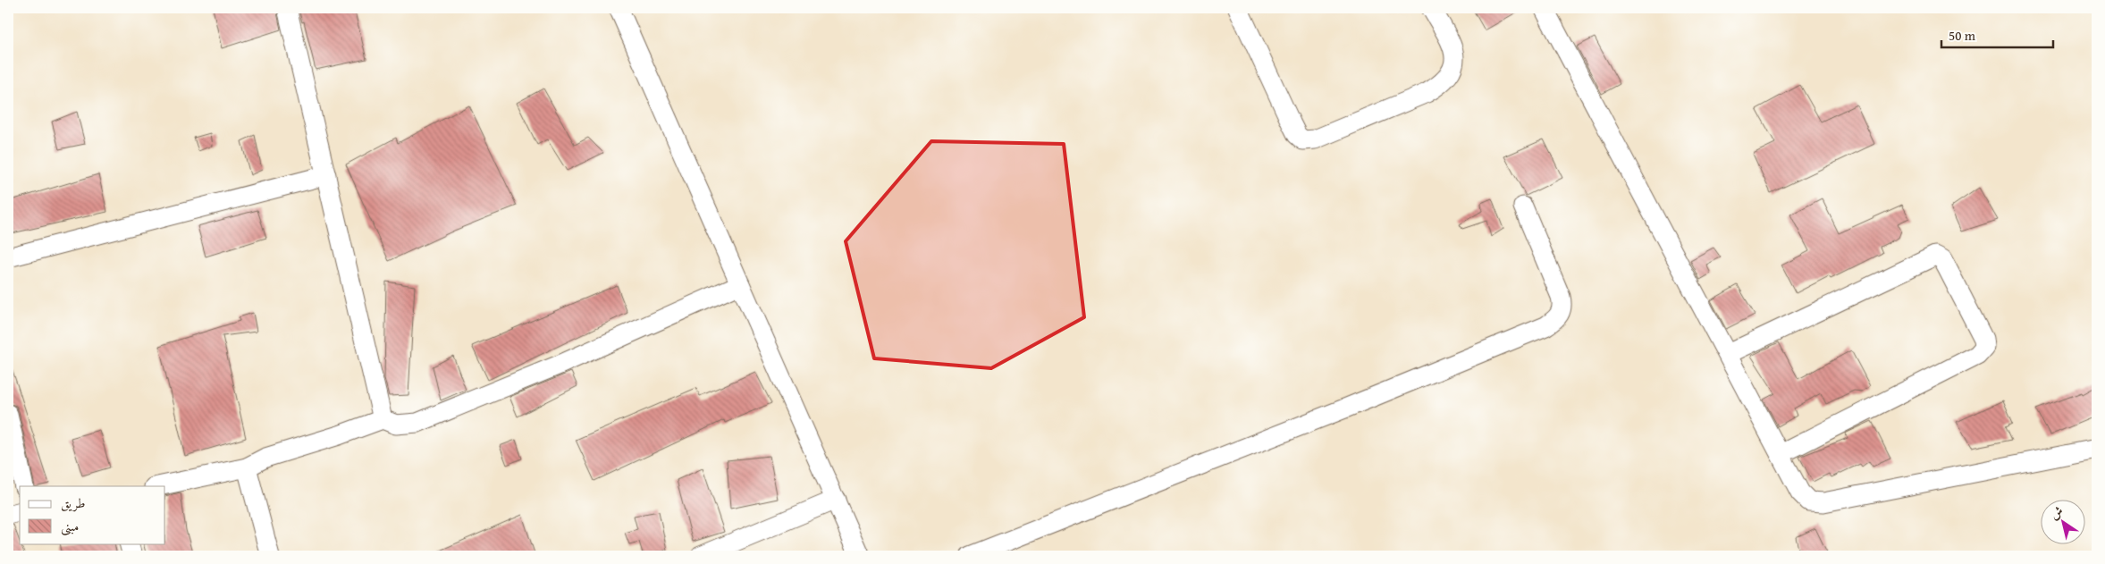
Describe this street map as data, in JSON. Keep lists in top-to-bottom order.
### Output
{
  "legend": ["طريق", "مبنى"],
  "scale_bar": "50 m",
  "north": "top left"
}
